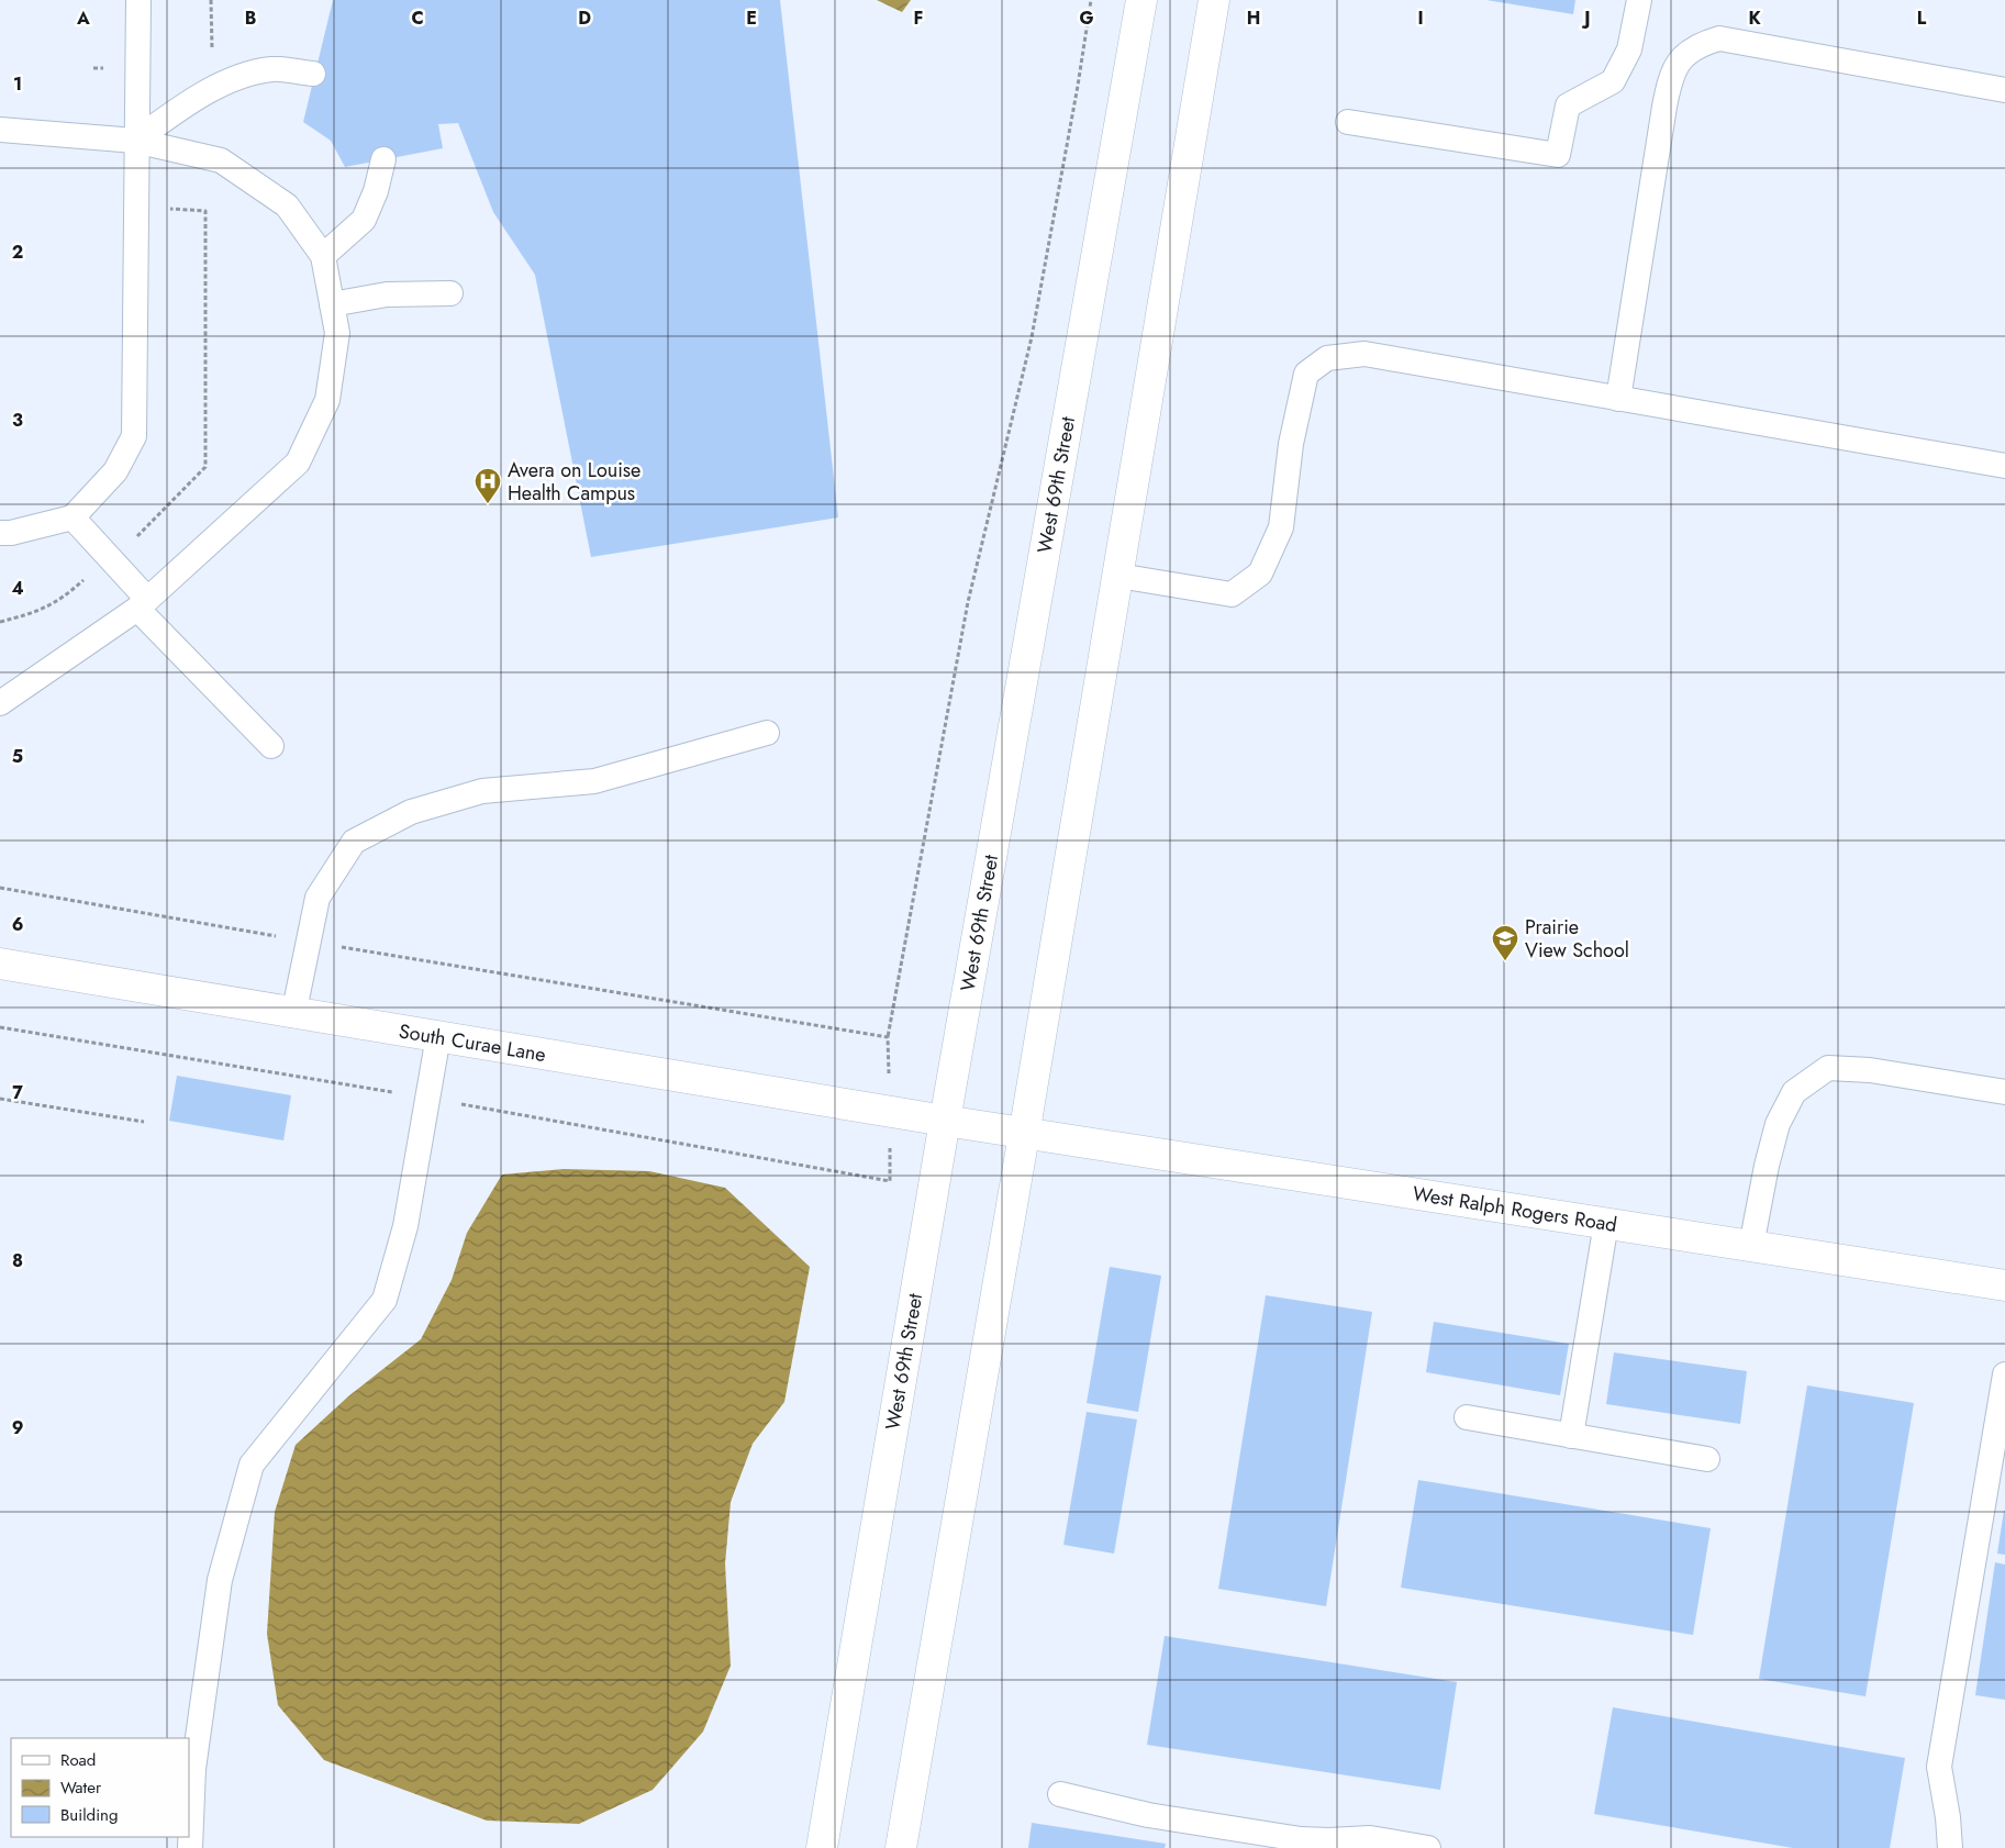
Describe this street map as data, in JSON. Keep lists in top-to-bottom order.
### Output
{
  "streets": {
    "main road": ["West 69th Street", "South Curae Lane", "West Ralph Rogers Road"]
  },
  "crossings": [
    ["West 69th Street", "South Curae Lane"],
    ["West 69th Street", "West Ralph Rogers Road"],
    ["South Curae Lane", "West Ralph Rogers Road"]
  ],
  "places": {
    "hospital": ["Avera on Louise Health Campus"],
    "school or university": ["Prairie View School"]
  },
  "legend": ["Road", "Water", "Building"],
  "grid": {
    "columns": [
      "A",
      "B",
      "C",
      "D",
      "E",
      "F",
      "G",
      "H",
      "I",
      "J",
      "K",
      "L"
    ],
    "rows": [
      "1",
      "2",
      "3",
      "4",
      "5",
      "6",
      "7",
      "8",
      "9"
    ]
  }
}
